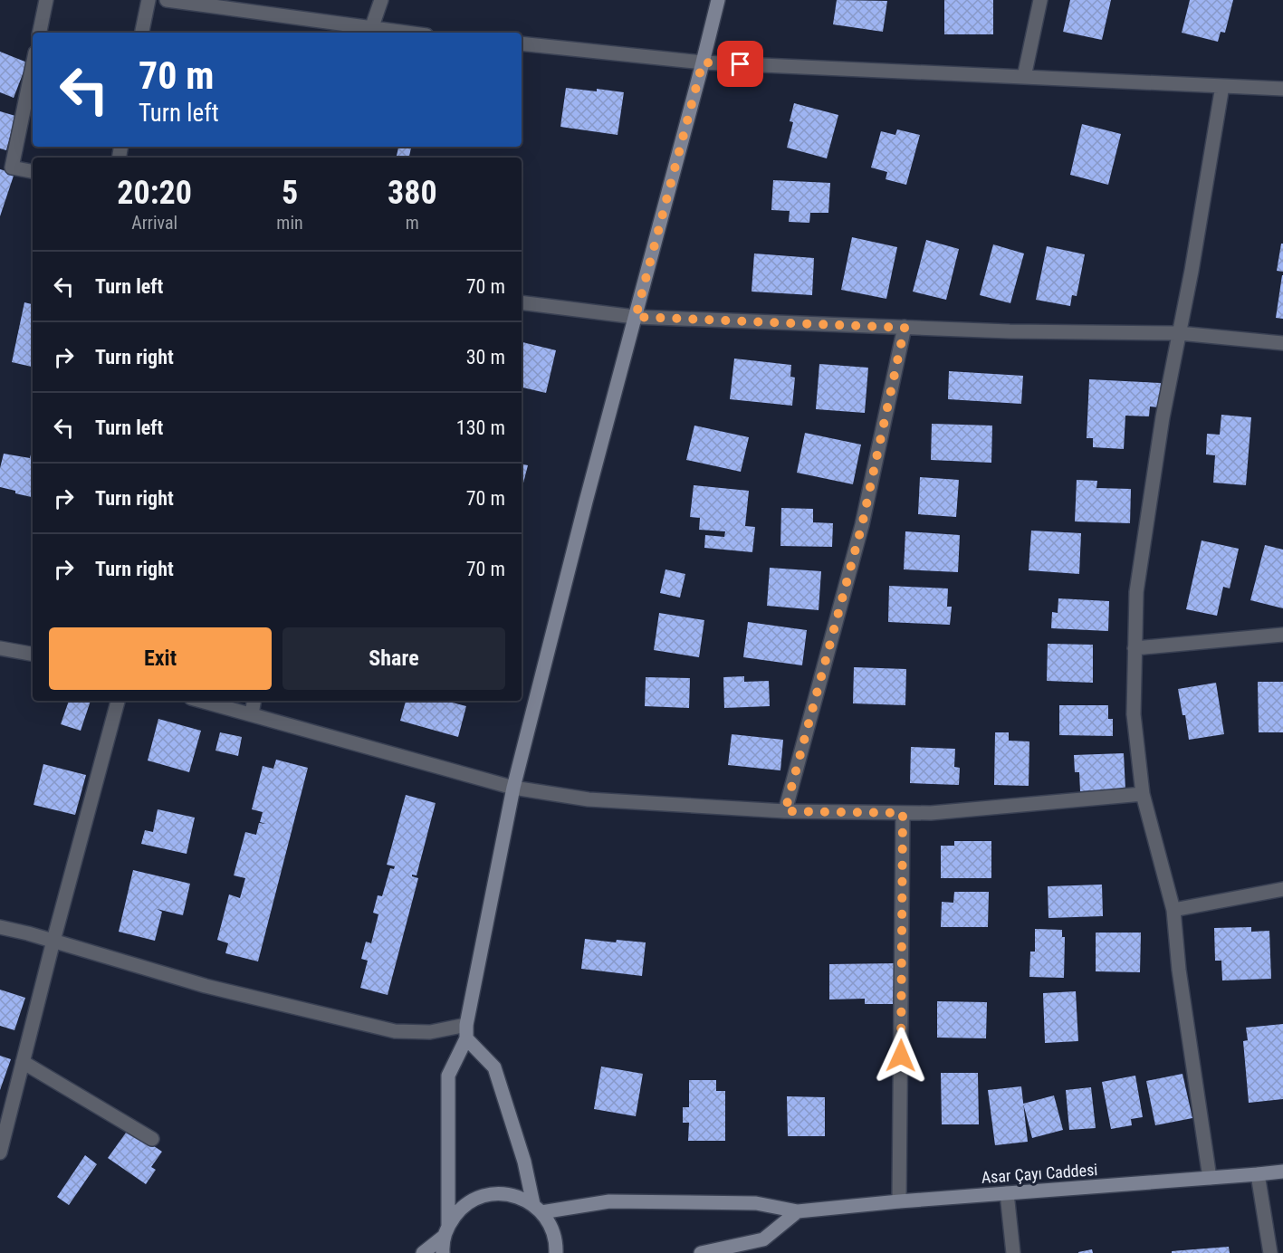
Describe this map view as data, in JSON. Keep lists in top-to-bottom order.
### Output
{
  "streets": {
    "street": ["Asar Çayı Caddesi"]
  },
  "page": {
    "turn": ["70 m", "Turn left"],
    "eta": [
      "20:20",
      "Arrival",
      "5",
      "min",
      "380",
      "m"
    ],
    "list": [
      {
        "name": "Turn left",
        "value": "70 m"
      },
      {
        "name": "Turn right",
        "value": "30 m"
      },
      {
        "name": "Turn left",
        "value": "130 m"
      },
      {
        "name": "Turn right",
        "value": "70 m"
      },
      {
        "name": "Turn right",
        "value": "70 m"
      }
    ],
    "buttons": ["Exit", "Share"]
  }
}
